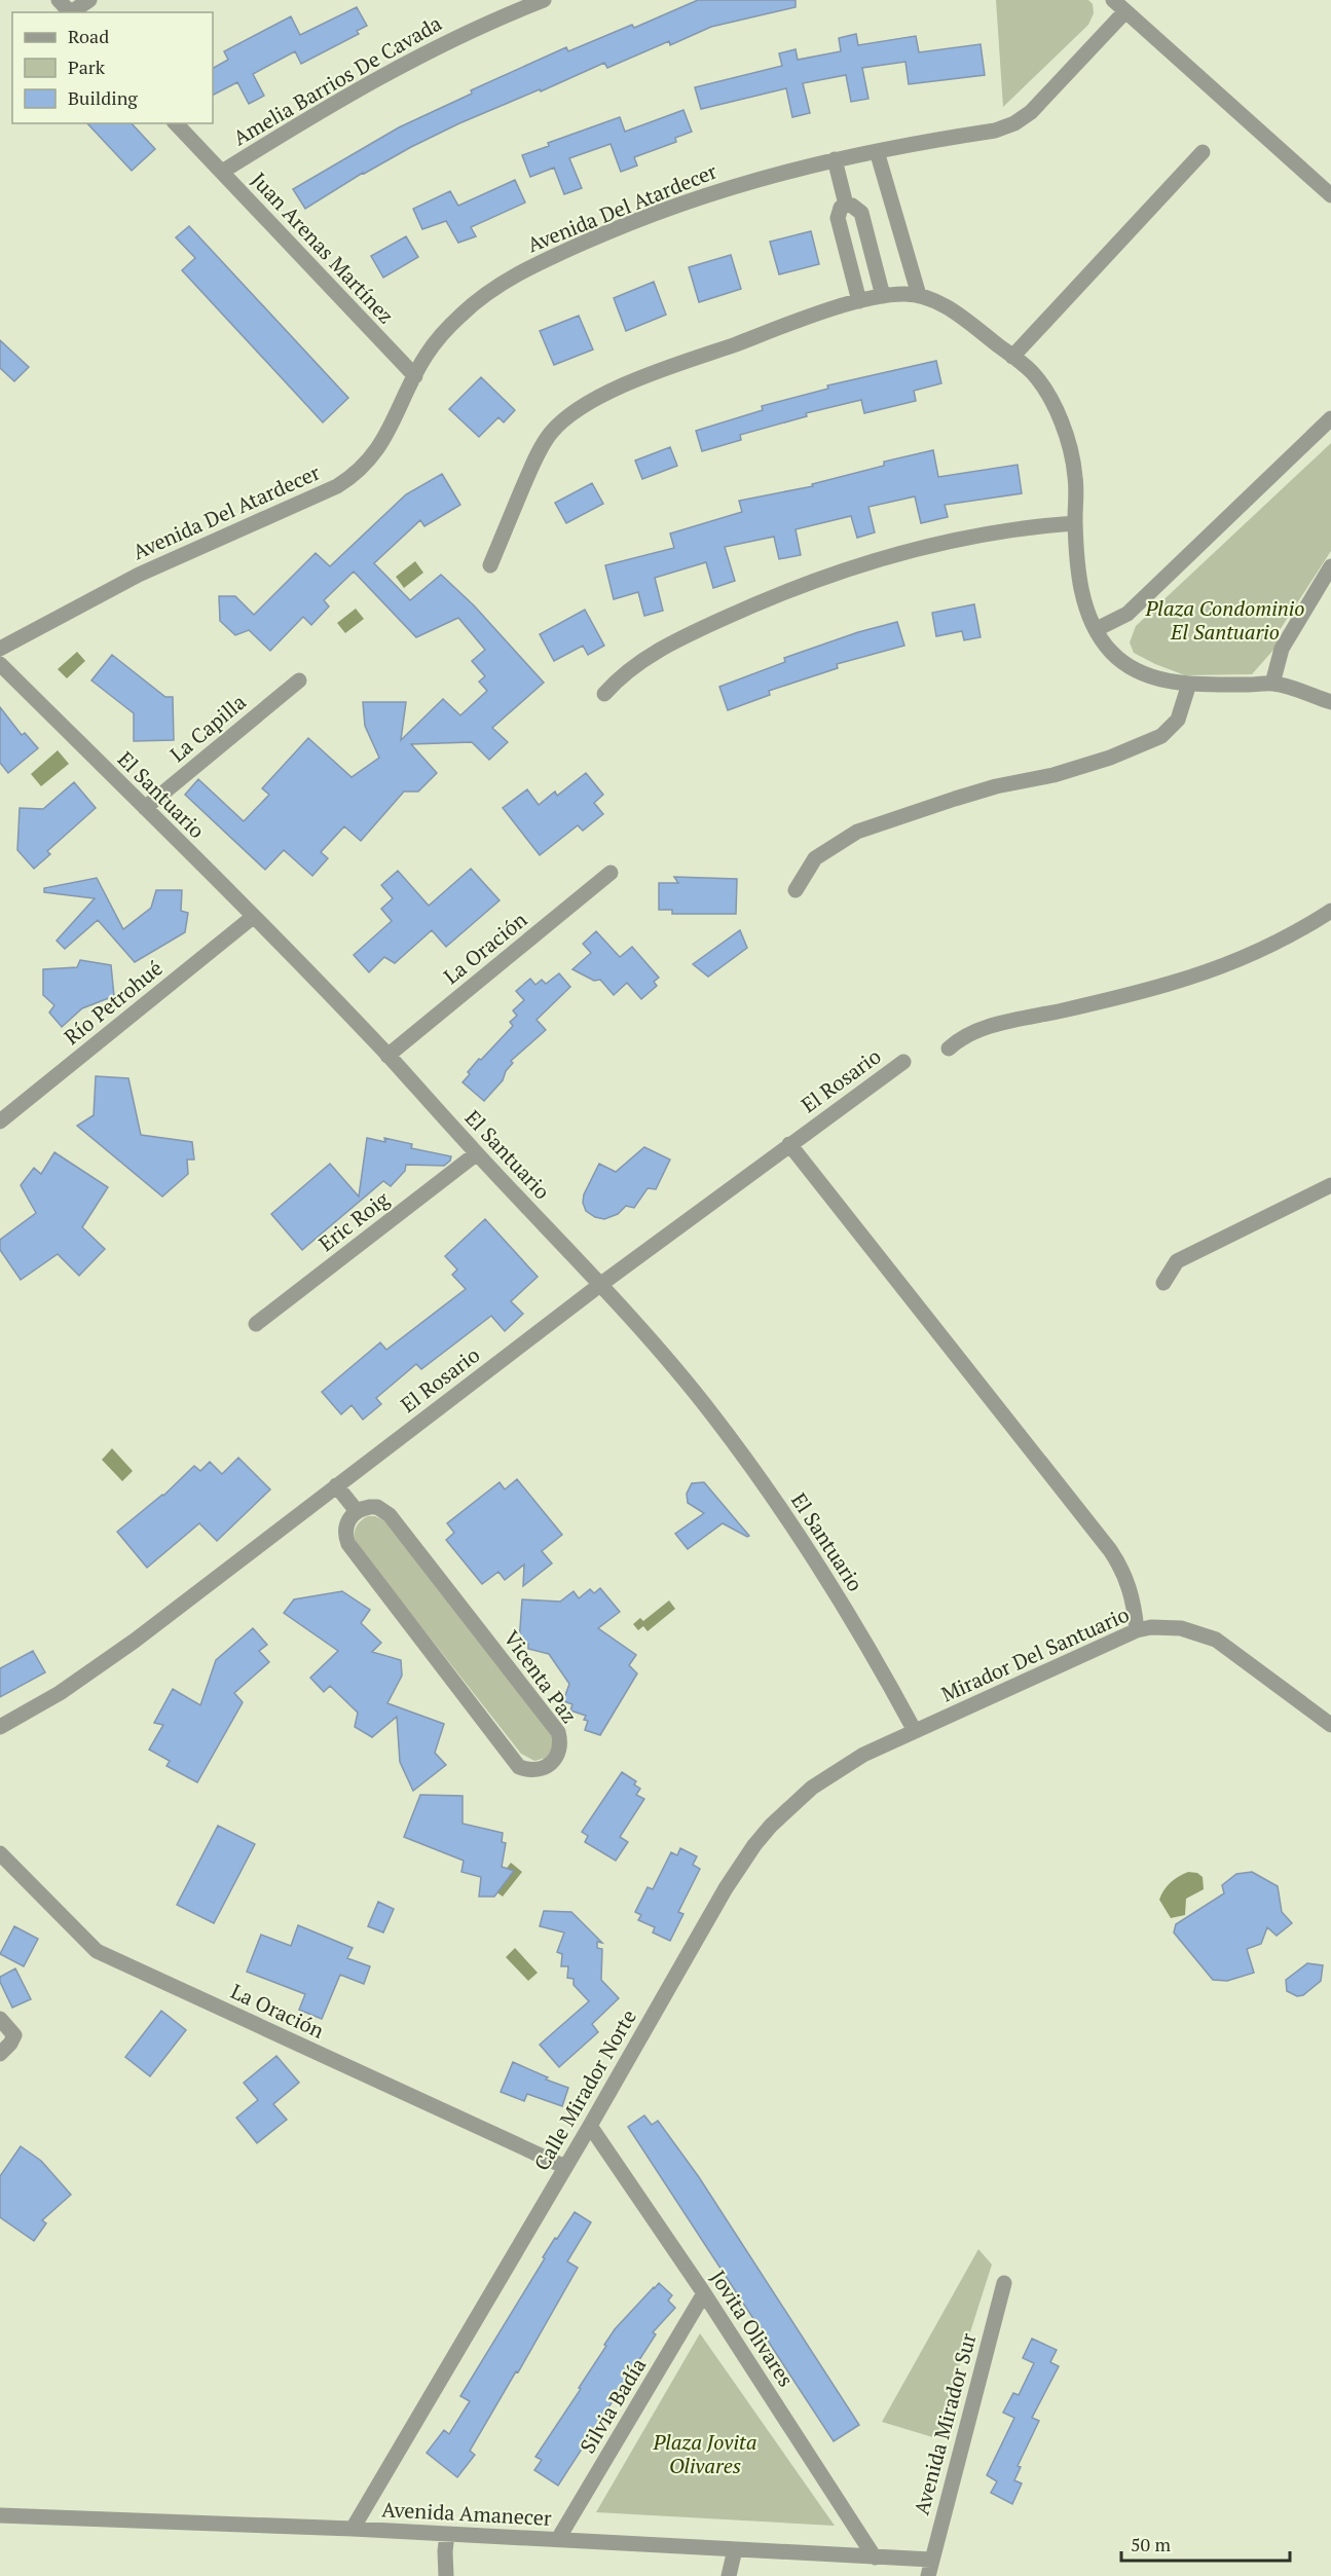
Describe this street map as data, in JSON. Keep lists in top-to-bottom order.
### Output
{
  "streets": {
    "street": [
      "Amelia Barrios De Cavada",
      "Avenida Del Atardecer",
      "Juan Arenas Martínez",
      "La Capilla",
      "El Santuario",
      "La Oración",
      "Río Petrohué",
      "El Rosario",
      "Eric Roig",
      "Mirador Del Santuario",
      "Vicenta Paz",
      "Calle Mirador Norte",
      "Jovita Olivares",
      "Silvia Badía",
      "Avenida Mirador Sur",
      "Avenida Amanecer"
    ]
  },
  "crossings": [
    ["Amelia Barrios De Cavada", "Juan Arenas Martínez"],
    ["Avenida Del Atardecer", "Juan Arenas Martínez"],
    ["La Capilla", "El Santuario"],
    ["El Santuario", "La Oración"],
    ["El Santuario", "Río Petrohué"],
    ["El Santuario", "El Rosario"],
    ["El Santuario", "Eric Roig"],
    ["El Santuario", "Mirador Del Santuario"],
    ["El Santuario", "Calle Mirador Norte"],
    ["La Oración", "Calle Mirador Norte"],
    ["Mirador Del Santuario", "Calle Mirador Norte"],
    ["Calle Mirador Norte", "Jovita Olivares"],
    ["Calle Mirador Norte", "Avenida Amanecer"],
    ["Jovita Olivares", "Silvia Badía"],
    ["Jovita Olivares", "Avenida Amanecer"],
    ["Silvia Badía", "Avenida Amanecer"],
    ["Avenida Mirador Sur", "Avenida Amanecer"]
  ],
  "parks": ["Plaza Condominio El Santuario", "Plaza Jovita Olivares"],
  "legend": ["Road", "Park", "Building"],
  "scale_bar": "50 m"
}
